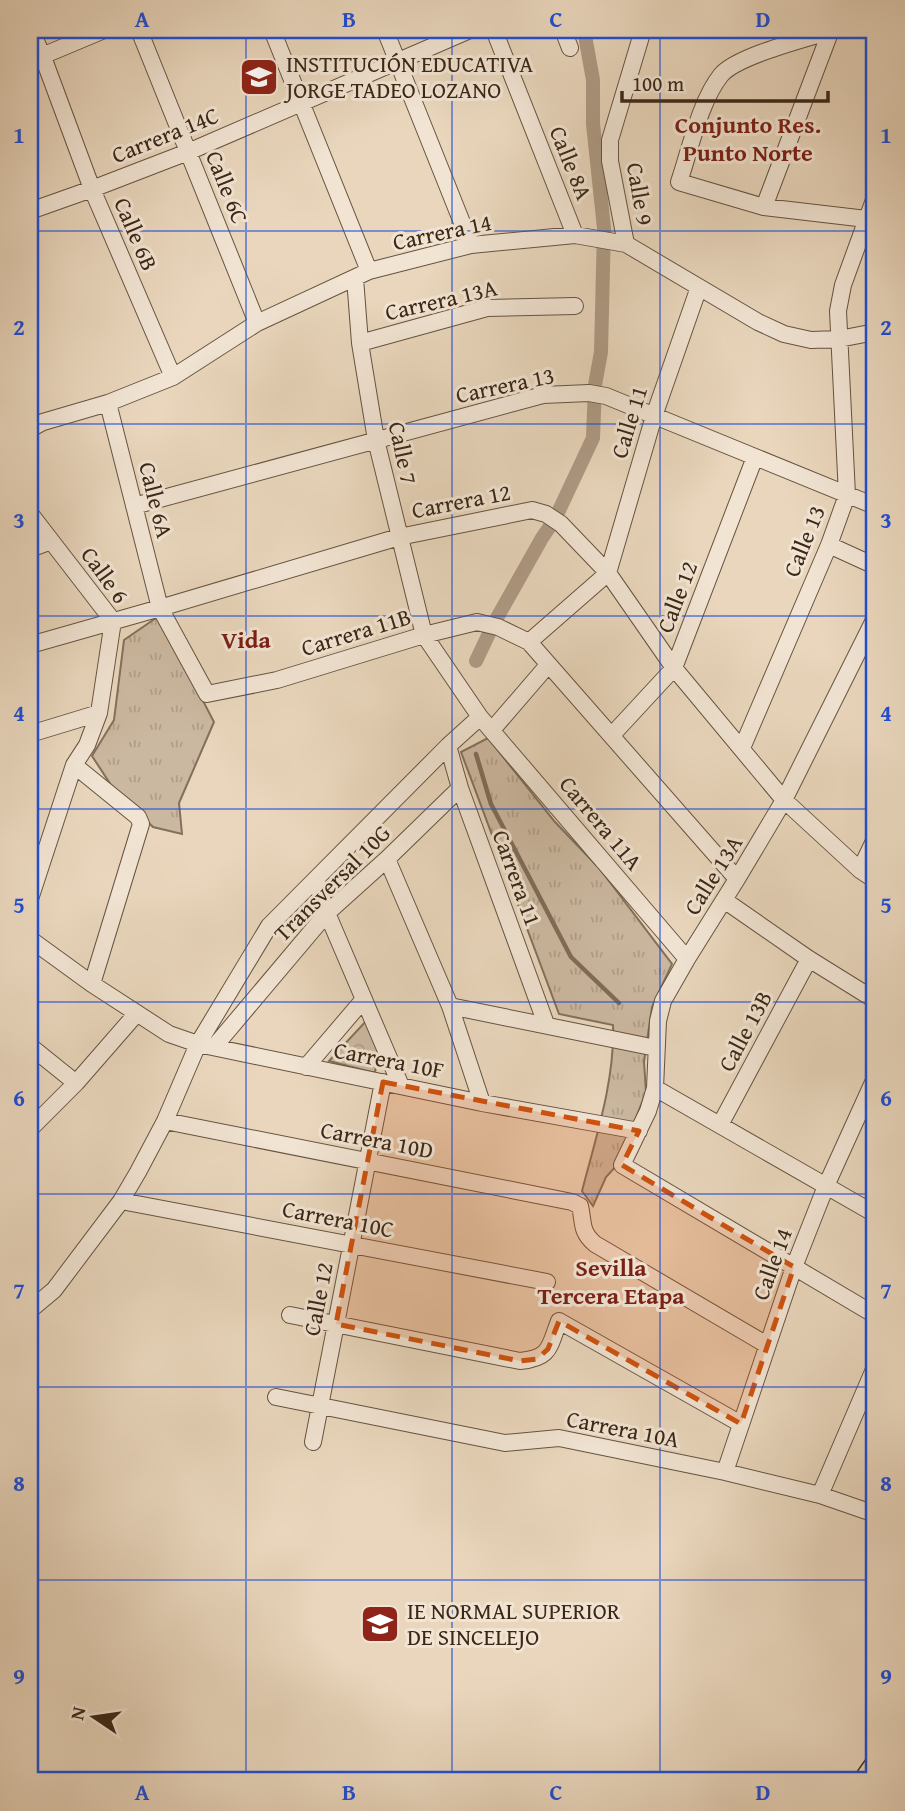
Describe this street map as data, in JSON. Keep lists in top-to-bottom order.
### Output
{
  "streets": {
    "street": [
      "Carrera 14C",
      "Calle 8A",
      "Calle 6C",
      "Calle 9",
      "Carrera 14",
      "Calle 6B",
      "Carrera 13A",
      "Carrera 13",
      "Calle 11",
      "Calle 7",
      "Calle 6A",
      "Carrera 12",
      "Calle 13",
      "Calle 6",
      "Calle 12",
      "Carrera 11B",
      "Carrera 11A",
      "Calle 13A",
      "Carrera 11",
      "Transversal 10G",
      "Calle 13B",
      "Carrera 10F",
      "Carrera 10D",
      "Carrera 10C",
      "Calle 14",
      "Carrera 10A"
    ]
  },
  "crossings": [
    ["Carrera 14C", "Calle 6C"],
    ["Carrera 14C", "Calle 6B"],
    ["Carrera 14C", "Calle 7"],
    ["Calle 8A", "Carrera 14"],
    ["Calle 6C", "Carrera 14"],
    ["Calle 9", "Carrera 14"],
    ["Carrera 14", "Calle 6B"],
    ["Carrera 14", "Calle 11"],
    ["Carrera 14", "Calle 7"],
    ["Carrera 14", "Calle 6A"],
    ["Carrera 14", "Calle 13"],
    ["Carrera 13A", "Calle 7"],
    ["Carrera 13", "Calle 11"],
    ["Carrera 13", "Calle 7"],
    ["Carrera 13", "Calle 6A"],
    ["Carrera 13", "Calle 13"],
    ["Carrera 13", "Calle 12"],
    ["Calle 11", "Carrera 12"],
    ["Calle 7", "Carrera 12"],
    ["Calle 7", "Carrera 11B"],
    ["Calle 7", "Carrera 11A"],
    ["Calle 6A", "Carrera 12"],
    ["Calle 6A", "Carrera 11B"],
    ["Carrera 12", "Calle 13"],
    ["Carrera 12", "Calle 6"],
    ["Carrera 12", "Calle 12"],
    ["Carrera 12", "Carrera 11B"],
    ["Carrera 12", "Calle 13A"],
    ["Calle 12", "Carrera 11B"],
    ["Calle 12", "Carrera 10F"],
    ["Calle 12", "Carrera 10D"],
    ["Calle 12", "Carrera 10C"],
    ["Calle 12", "Carrera 10A"],
    ["Carrera 11B", "Carrera 11A"],
    ["Carrera 11B", "Calle 13A"],
    ["Carrera 11A", "Calle 13A"],
    ["Calle 13A", "Carrera 10F"],
    ["Calle 13A", "Calle 14"],
    ["Carrera 11", "Transversal 10G"],
    ["Transversal 10G", "Carrera 10F"],
    ["Carrera 10D", "Calle 14"],
    ["Calle 14", "Carrera 10A"]
  ],
  "districts": ["Conjunto Res. Punto Norte", "Vida", "Sevilla Tercera Etapa"],
  "places": {
    "school or university": ["INSTITUCIÓN EDUCATIVA JORGE TADEO LOZANO", "IE NORMAL SUPERIOR DE SINCELEJO"]
  },
  "scale_bar": "100 m",
  "north": "left",
  "grid": {
    "columns": [
      "A",
      "B",
      "C",
      "D"
    ],
    "rows": [
      "1",
      "2",
      "3",
      "4",
      "5",
      "6",
      "7",
      "8",
      "9"
    ]
  }
}
